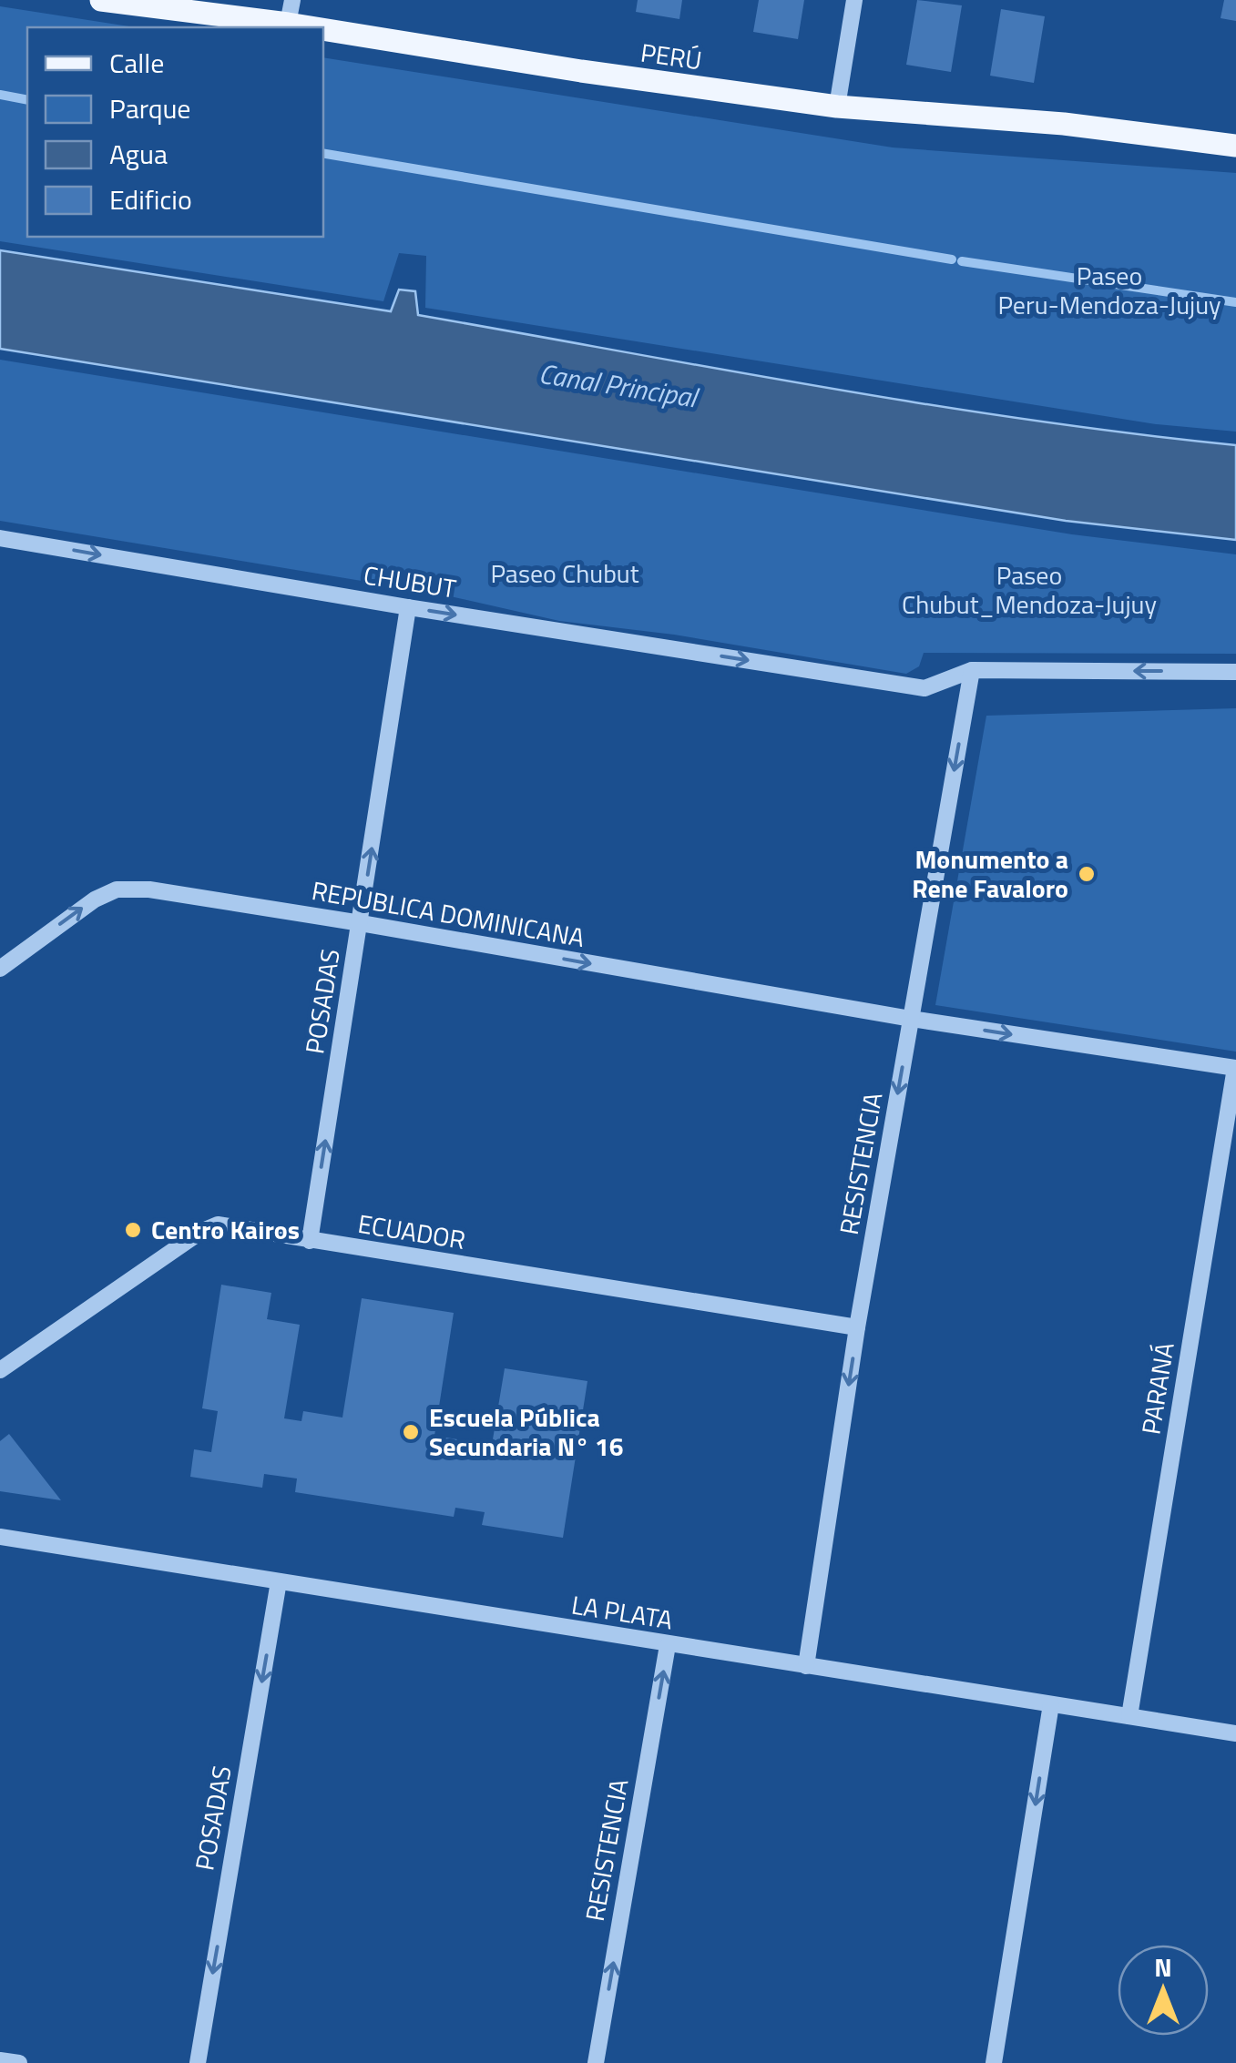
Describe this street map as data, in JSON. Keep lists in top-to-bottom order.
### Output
{
  "streets": {
    "main road": ["PERÚ"],
    "street": [
      "CHUBUT",
      "REPUBLICA DOMINICANA",
      "POSADAS",
      "RESISTENCIA",
      "ECUADOR",
      "PARANÁ",
      "LA PLATA"
    ]
  },
  "crossings": [
    ["CHUBUT", "POSADAS"],
    ["CHUBUT", "RESISTENCIA"],
    ["REPUBLICA DOMINICANA", "POSADAS"],
    ["REPUBLICA DOMINICANA", "RESISTENCIA"],
    ["REPUBLICA DOMINICANA", "PARANÁ"],
    ["POSADAS", "ECUADOR"],
    ["POSADAS", "LA PLATA"],
    ["RESISTENCIA", "ECUADOR"],
    ["RESISTENCIA", "LA PLATA"],
    ["PARANÁ", "LA PLATA"]
  ],
  "one_way": ["CHUBUT", "REPUBLICA DOMINICANA"],
  "water": ["Canal Principal"],
  "parks": ["Paseo Peru-Mendoza-Jujuy", "Paseo Chubut", "Paseo Chubut_Mendoza-Jujuy"],
  "places": ["Monumento a Rene Favaloro", "Centro Kairos", "Escuela Pública Secundaria N° 16"],
  "legend": [
    "Calle",
    "Parque",
    "Agua",
    "Edificio"
  ],
  "north": "top"
}
